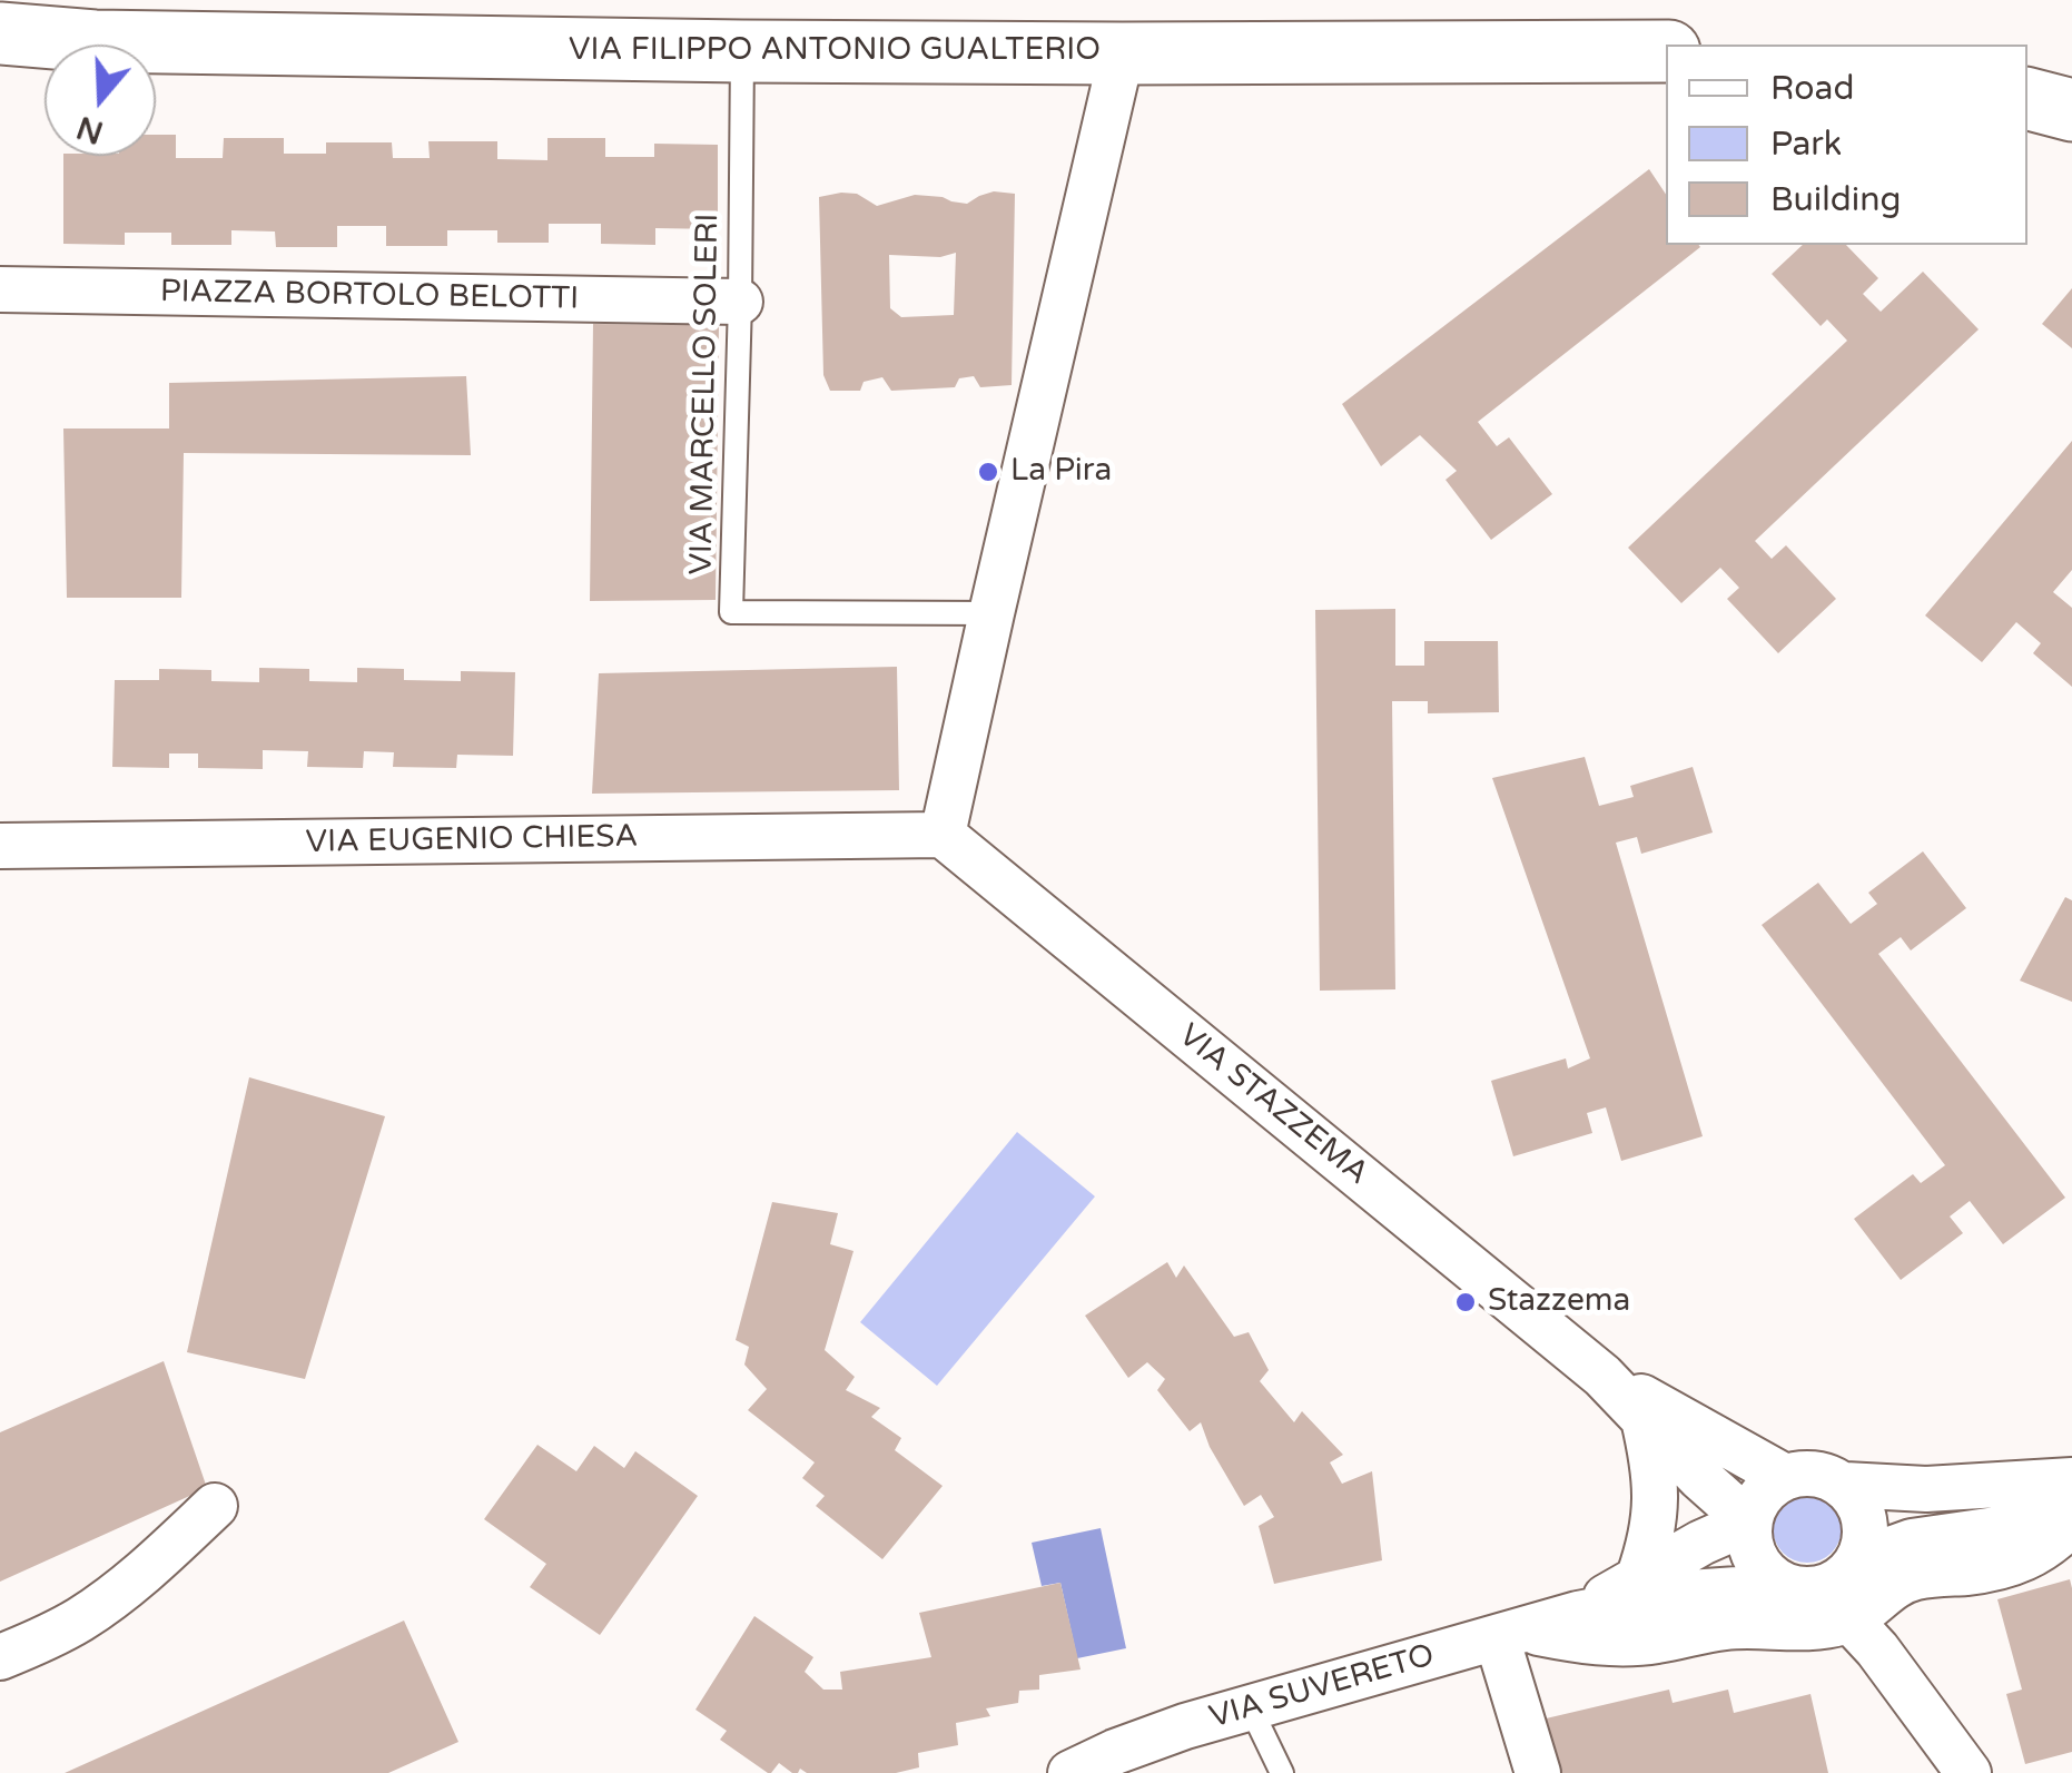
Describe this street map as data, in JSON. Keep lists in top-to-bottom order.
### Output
{
  "streets": {
    "street": [
      "VIA FILIPPO ANTONIO GUALTERIO",
      "PIAZZA BORTOLO BELOTTI",
      "VIA EUGENIO CHIESA",
      "VIA STAZZEMA",
      "VIA SUVERETO"
    ],
    "lane": ["VIA MARCELLO SOLERI"]
  },
  "crossings": [
    ["VIA FILIPPO ANTONIO GUALTERIO", "VIA MARCELLO SOLERI"],
    ["PIAZZA BORTOLO BELOTTI", "VIA MARCELLO SOLERI"],
    ["VIA EUGENIO CHIESA", "VIA STAZZEMA"],
    ["VIA STAZZEMA", "VIA SUVERETO"]
  ],
  "places": ["La Pira", "Stazzema"],
  "legend": ["Road", "Park", "Building"],
  "north": "bottom"
}
